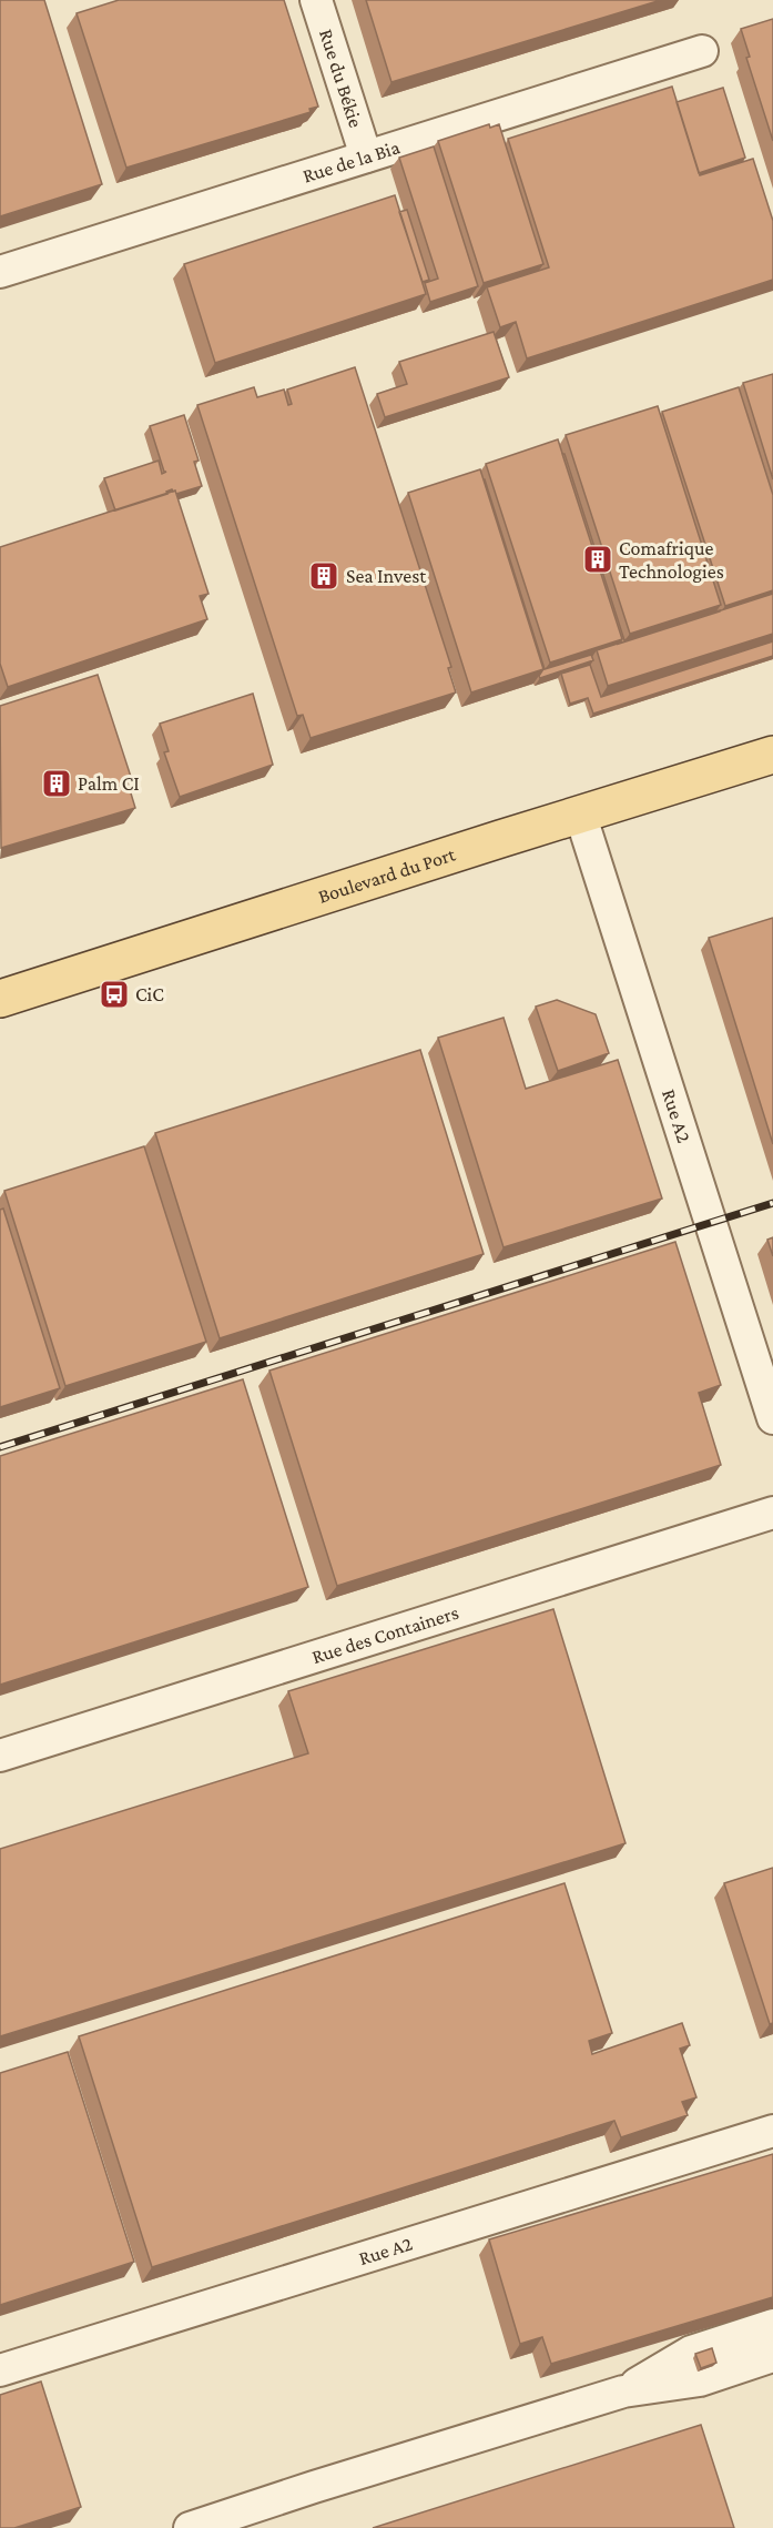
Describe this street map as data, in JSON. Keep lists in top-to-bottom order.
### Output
{
  "streets": {
    "main road": ["Boulevard du Port"],
    "street": [
      "Rue du Békie",
      "Rue de la Bia",
      "Rue A2",
      "Rue des Containers"
    ]
  },
  "crossings": [
    ["Rue du Békie", "Rue de la Bia"],
    ["Boulevard du Port", "Rue A2"]
  ],
  "places": {
    "building": ["Comafrique Technologies", "Sea Invest", "Palm CI"],
    "bus stop": ["CiC"]
  }
}
